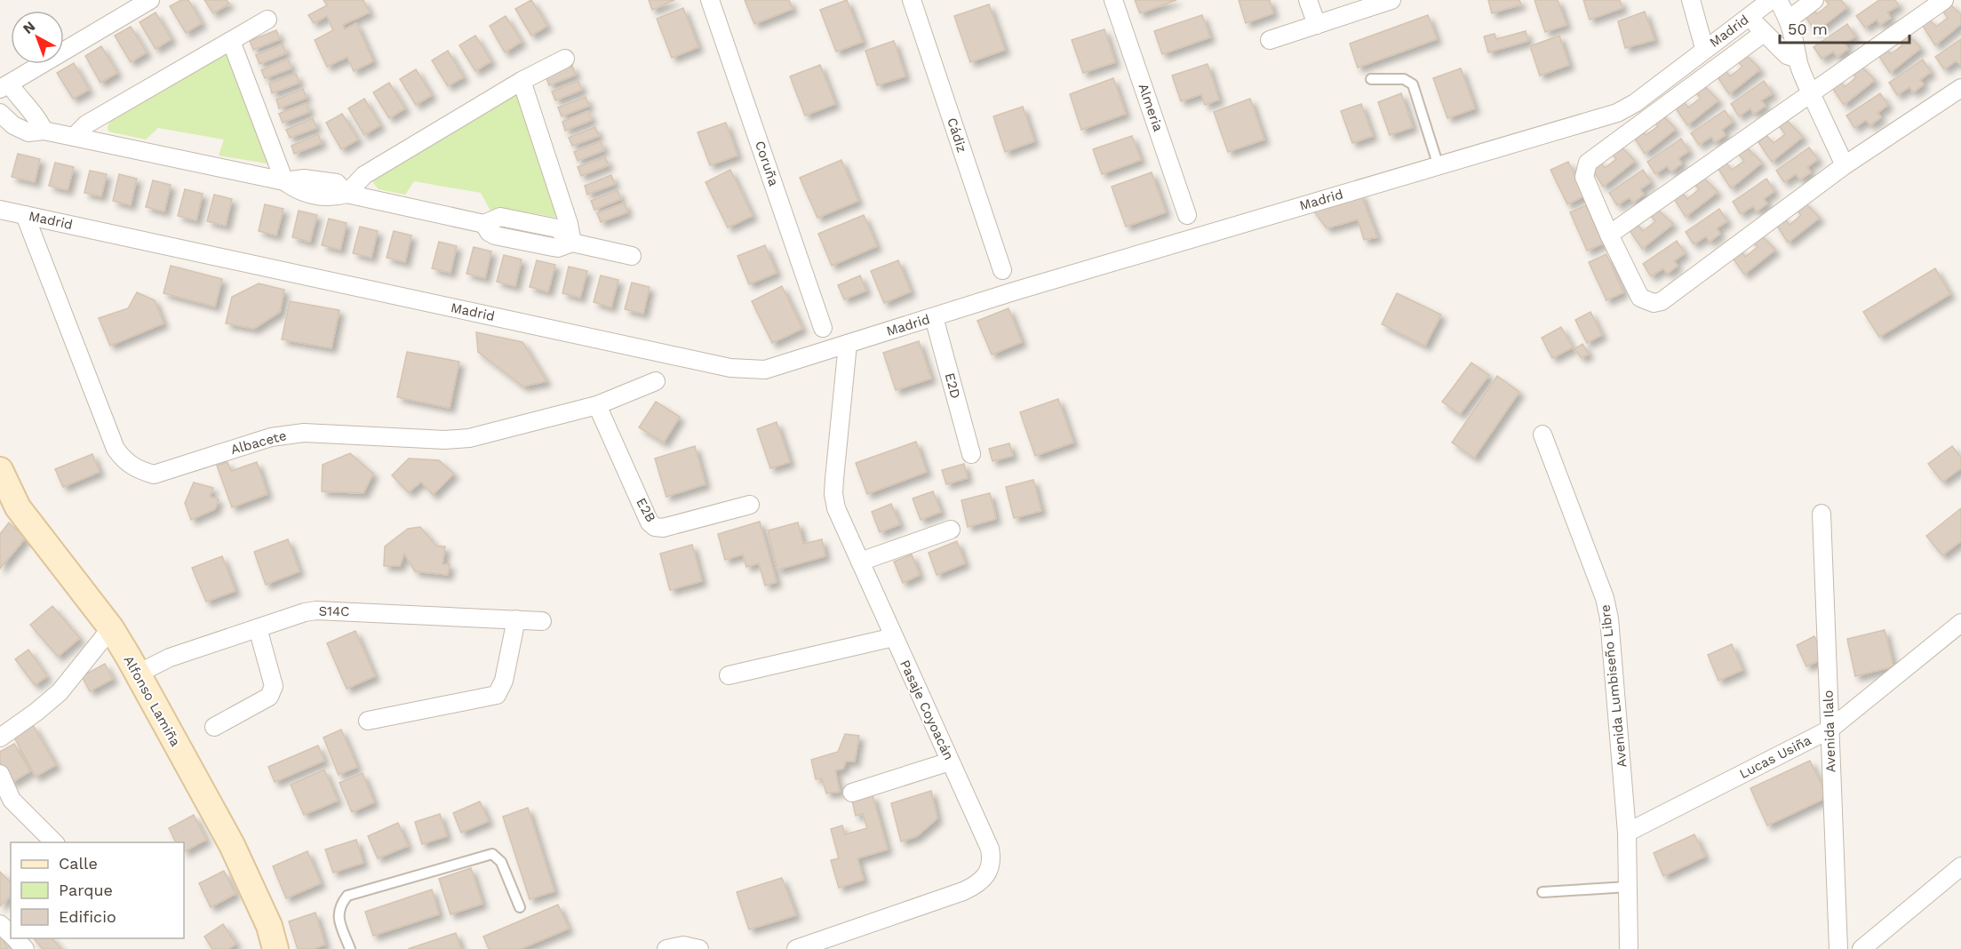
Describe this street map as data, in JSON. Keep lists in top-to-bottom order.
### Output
{
  "streets": {
    "street": [
      "Madrid",
      "Almeria",
      "Cádiz",
      "Coruña",
      "E2D",
      "Albacete",
      "E2B",
      "S14C",
      "Avenida Lumbiseño Libre",
      "Alfonso Lamiña",
      "Pasaje Coyoacán",
      "Avenida Ilalo",
      "Lucas Usiña"
    ]
  },
  "crossings": [
    ["Madrid", "E2D"],
    ["Madrid", "Albacete"],
    ["Madrid", "Pasaje Coyoacán"],
    ["Albacete", "E2B"],
    ["S14C", "Alfonso Lamiña"],
    ["Avenida Lumbiseño Libre", "Lucas Usiña"],
    ["Avenida Ilalo", "Lucas Usiña"]
  ],
  "legend": ["Calle", "Parque", "Edificio"],
  "scale_bar": "50 m",
  "north": "top left"
}
